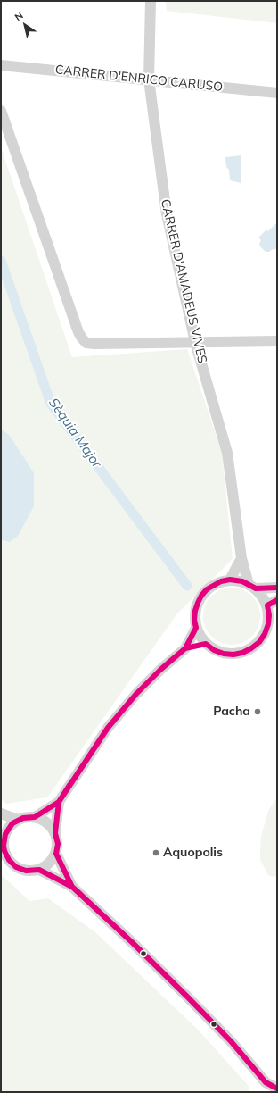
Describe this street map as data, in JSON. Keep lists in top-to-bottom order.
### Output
{
  "streets": {
    "street": ["CARRER D'ENRICO CARUSO", "CARRER D'AMADEUS VIVES"]
  },
  "crossings": [
    ["CARRER D'ENRICO CARUSO", "CARRER D'AMADEUS VIVES"]
  ],
  "water": ["Sèquia Major"],
  "places": ["Pacha", "Aquopolis"],
  "north": "top left"
}
